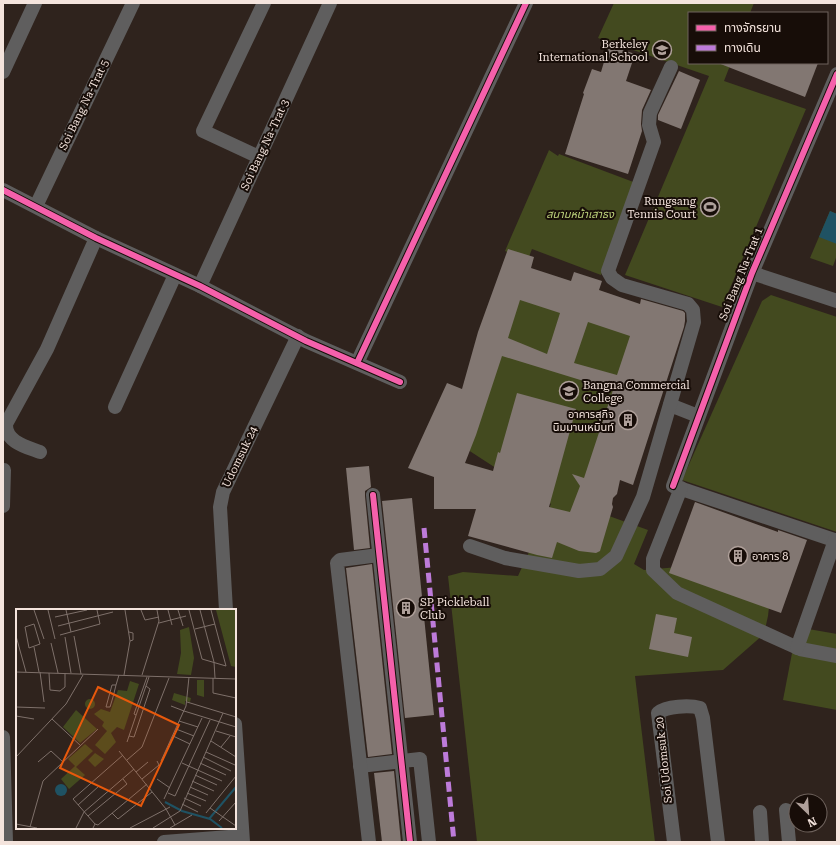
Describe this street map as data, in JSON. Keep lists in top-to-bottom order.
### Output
{
  "streets": {
    "street": [
      "Soi Bang Na-Trat 5",
      "Soi Bang Na-Trat 3",
      "Soi Bang Na-Trat 1",
      "Udomsuk 24",
      "Soi Udomsuk 20"
    ]
  },
  "parks": ["สนามหน้าเสาธง"],
  "places": {
    "school or university": ["Berkeley International School", "Bangna Commercial College"],
    "sports": ["Rungsang Tennis Court"],
    "building": ["อาคารสุกิจ นิมมานเหมินท์", "อาคาร 8", "SP Pickleball Club"]
  },
  "legend": ["ทางจักรยาน", "ทางเดิน"],
  "north": "bottom right"
}
